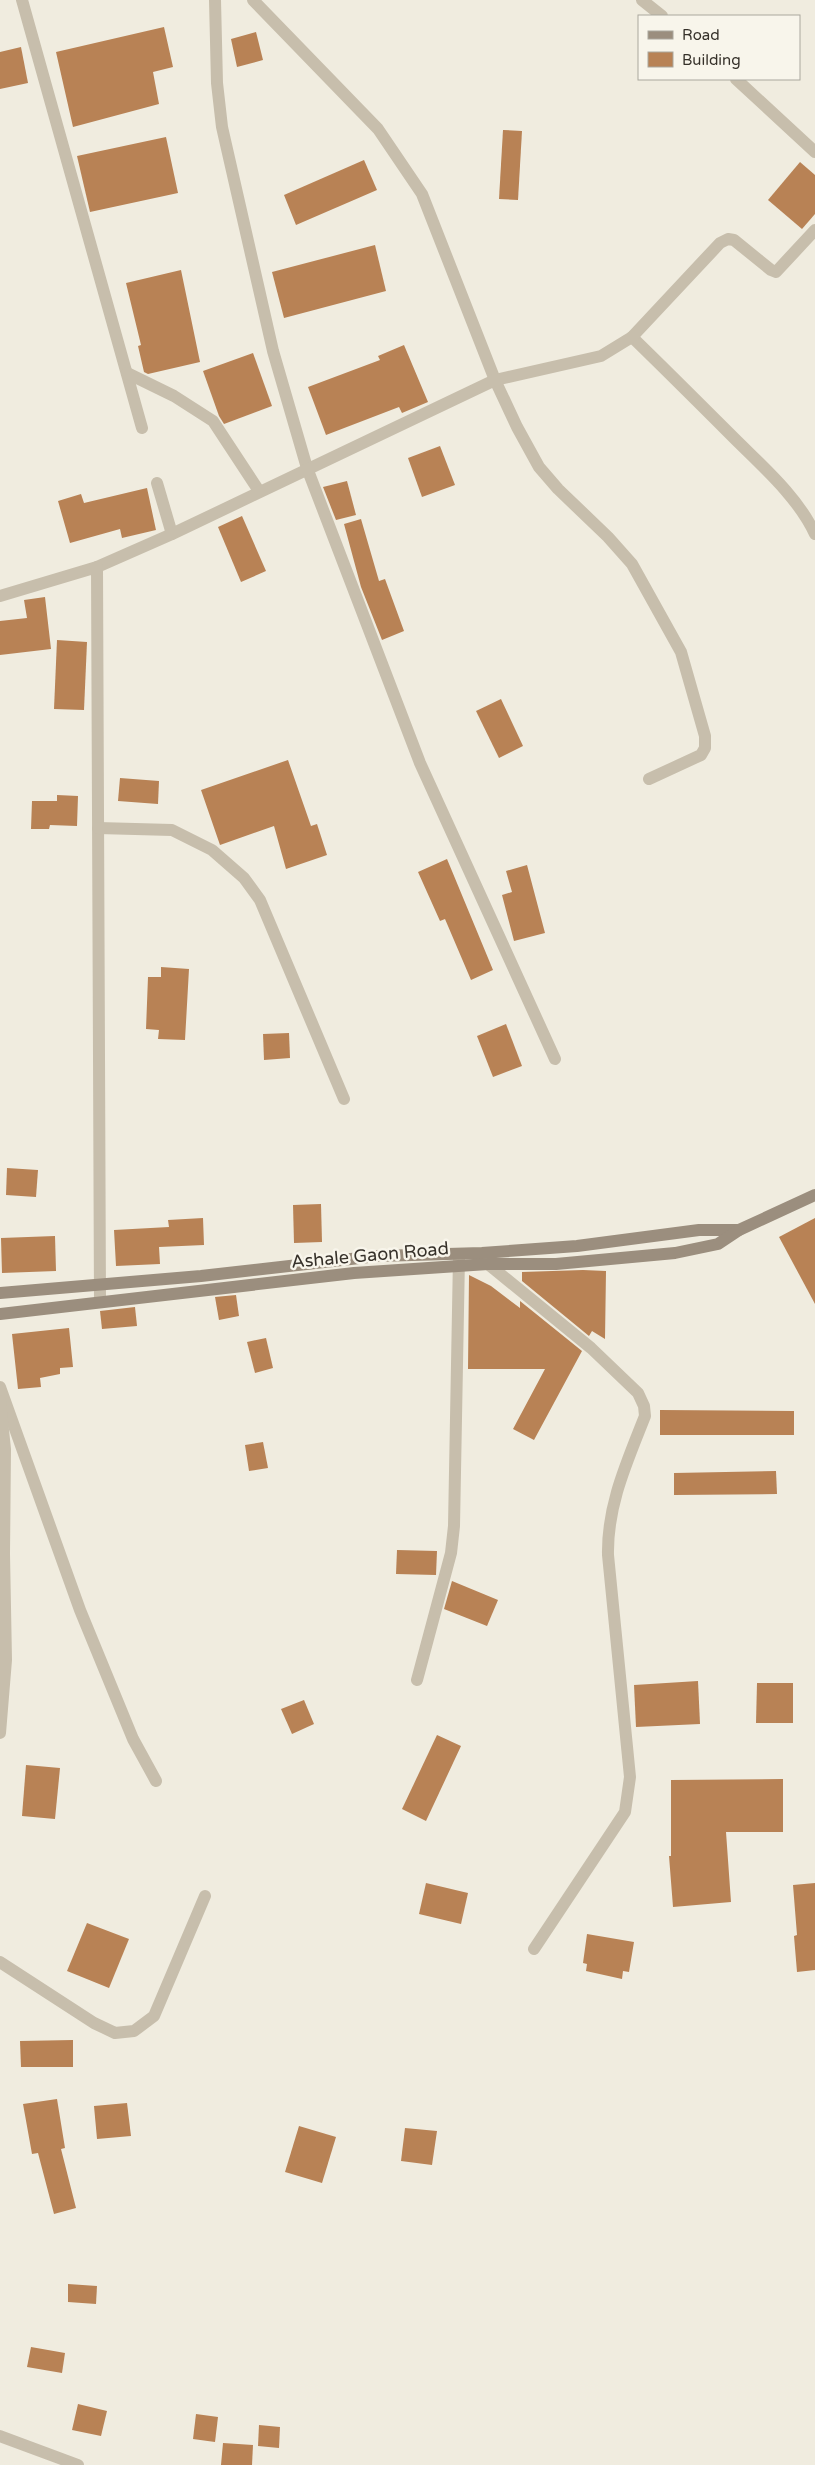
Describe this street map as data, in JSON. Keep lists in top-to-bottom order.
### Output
{
  "streets": {
    "street": ["Ashale Gaon Road"]
  },
  "legend": ["Road", "Building"]
}
